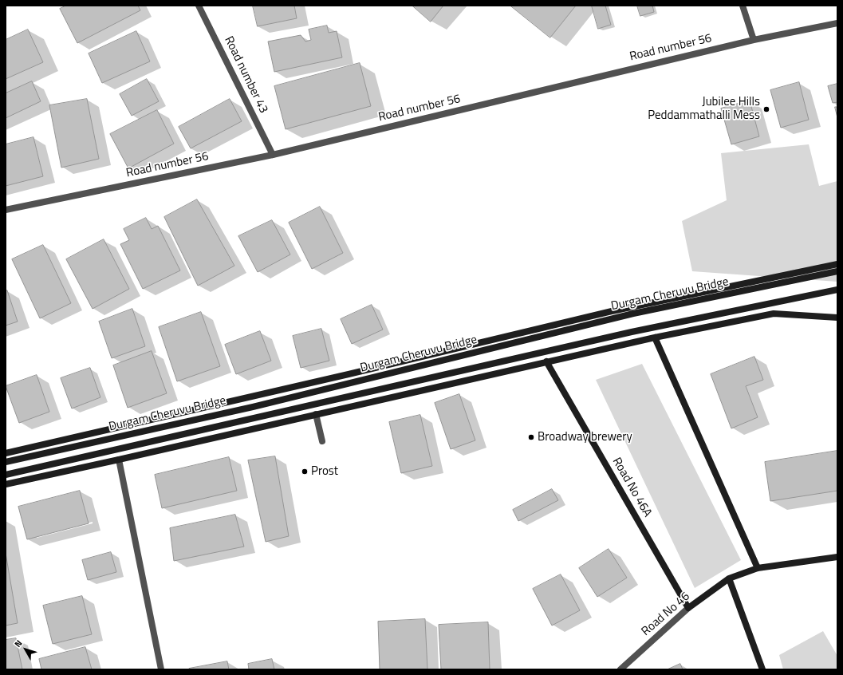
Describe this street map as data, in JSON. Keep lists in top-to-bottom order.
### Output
{
  "streets": {
    "main road": ["Durgam Cheruvu Bridge", "Road No 46A", "Road No 46"],
    "street": ["Road number 56", "Road number 43"]
  },
  "crossings": [
    ["Road number 56", "Road number 43"],
    ["Road No 46A", "Road No 46"]
  ],
  "places": ["Jubilee Hills Peddammathalli Mess", "Broadway brewery", "Prost"],
  "north": "top left"
}
